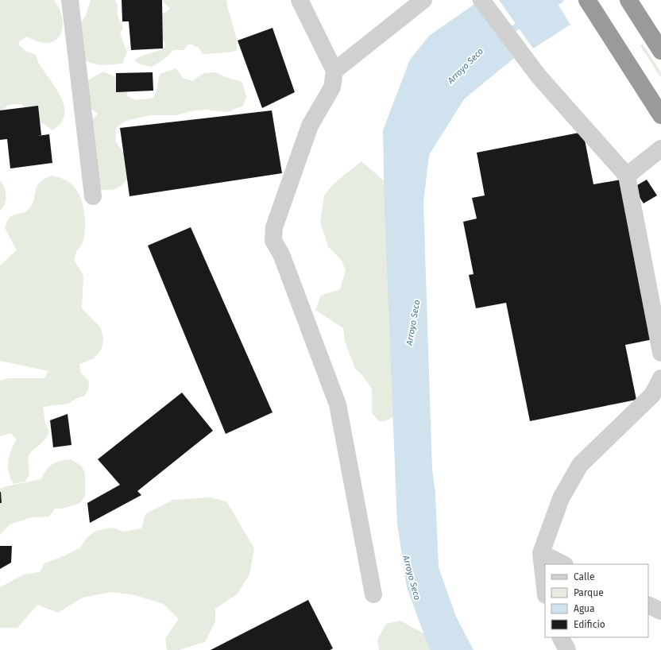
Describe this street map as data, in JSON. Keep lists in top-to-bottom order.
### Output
{
  "water": ["Arroyo Seco"],
  "legend": [
    "Calle",
    "Parque",
    "Agua",
    "Edificio"
  ]
}
